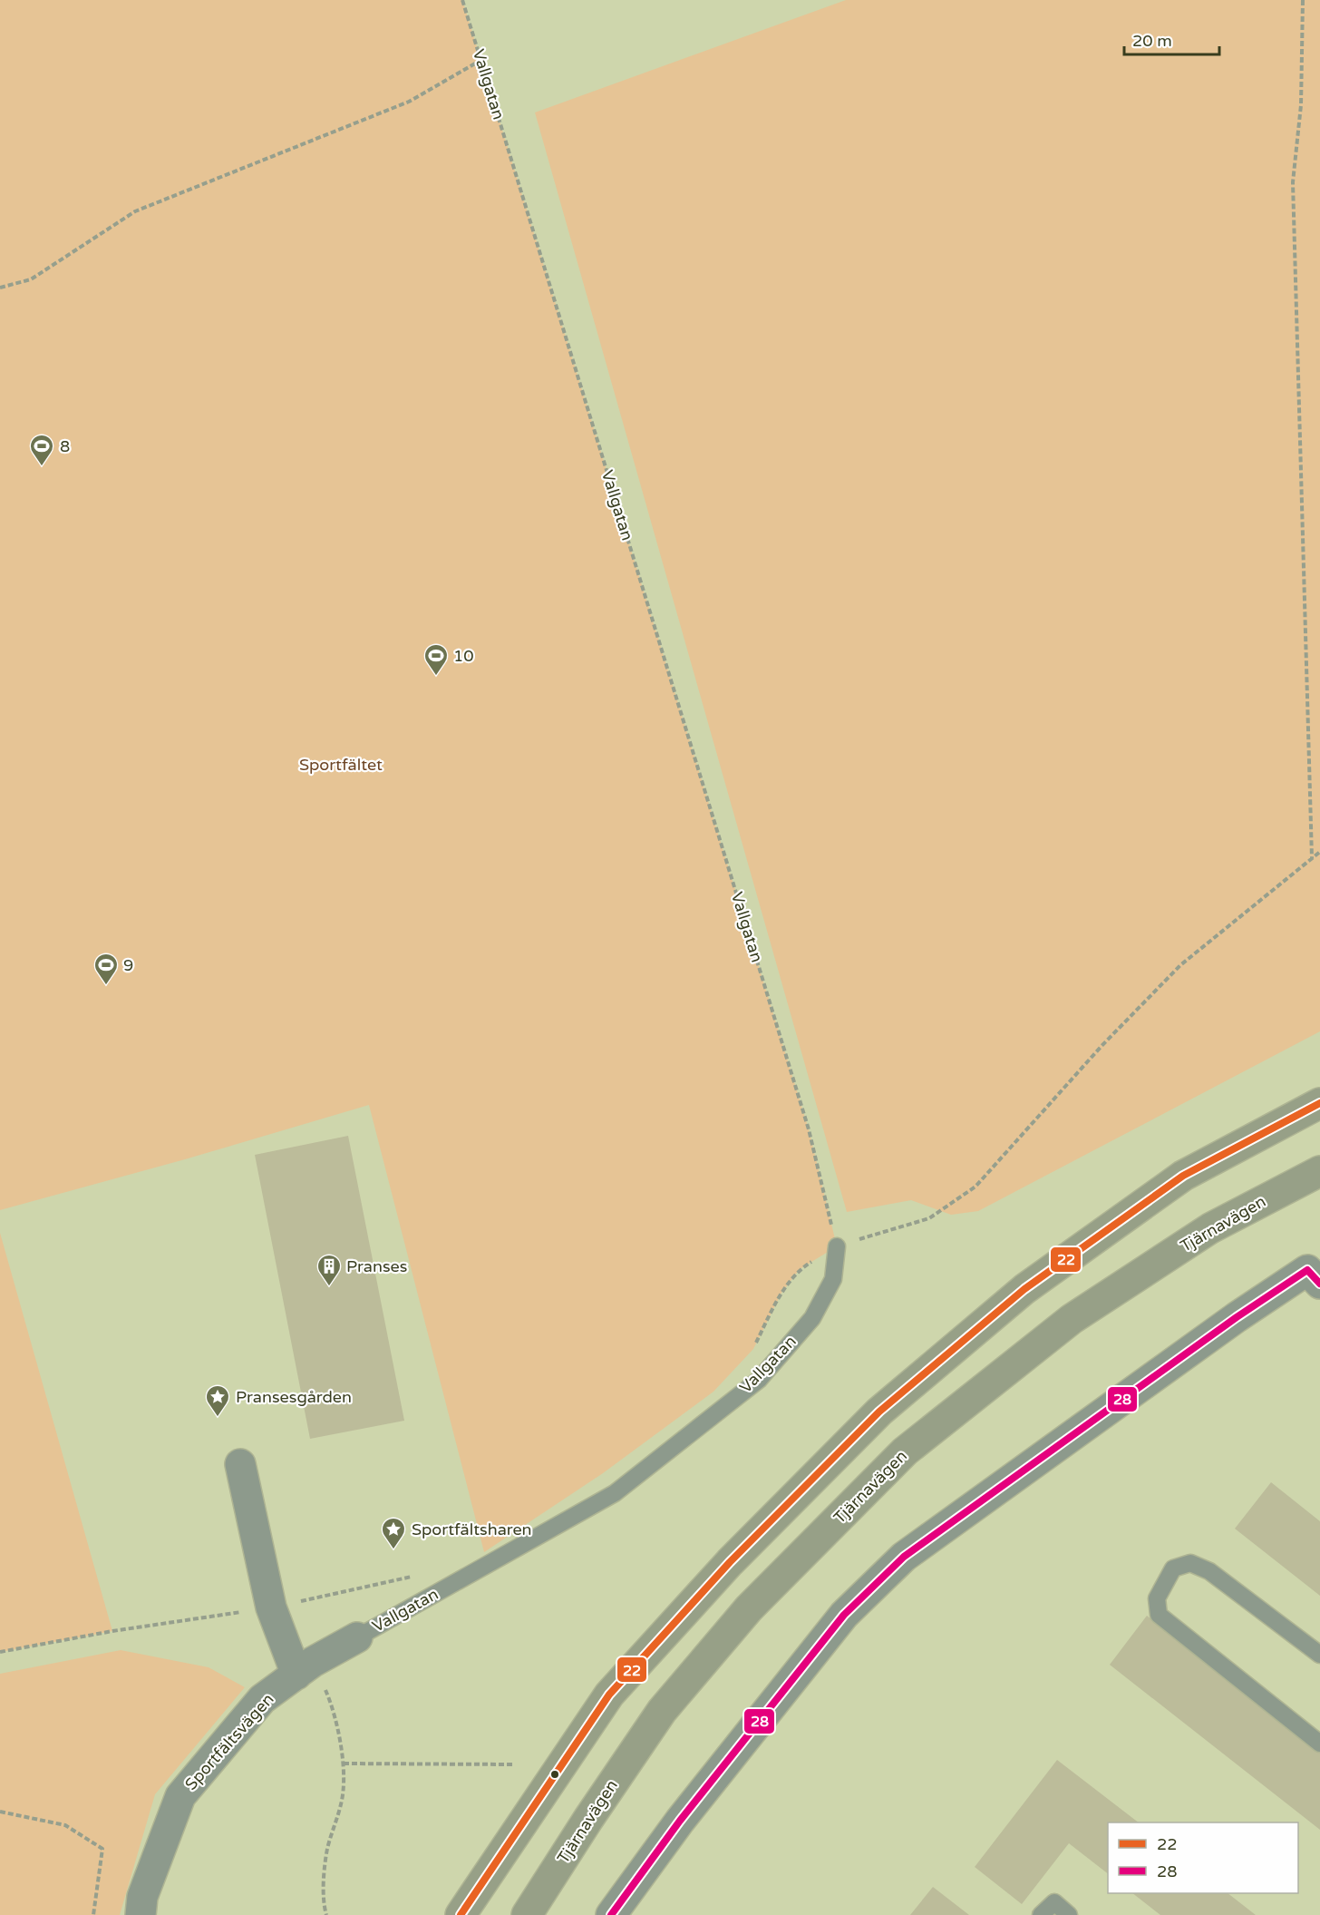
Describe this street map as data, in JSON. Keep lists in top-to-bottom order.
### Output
{
  "streets": {
    "highway": ["Tjärnavägen"],
    "street": ["Sportfältsvägen"],
    "lane": ["Vallgatan"]
  },
  "crossings": [
    ["Vallgatan", "Sportfältsvägen"]
  ],
  "parks": ["Sportfältet"],
  "places": {
    "sports": ["8", "10", "9"],
    "building": ["Pranses"],
    "place": ["Pransesgården", "Sportfältsharen"]
  },
  "lines": ["transit line 22", "transit line 28"],
  "legend": ["22", "28"],
  "scale_bar": "20 m"
}
